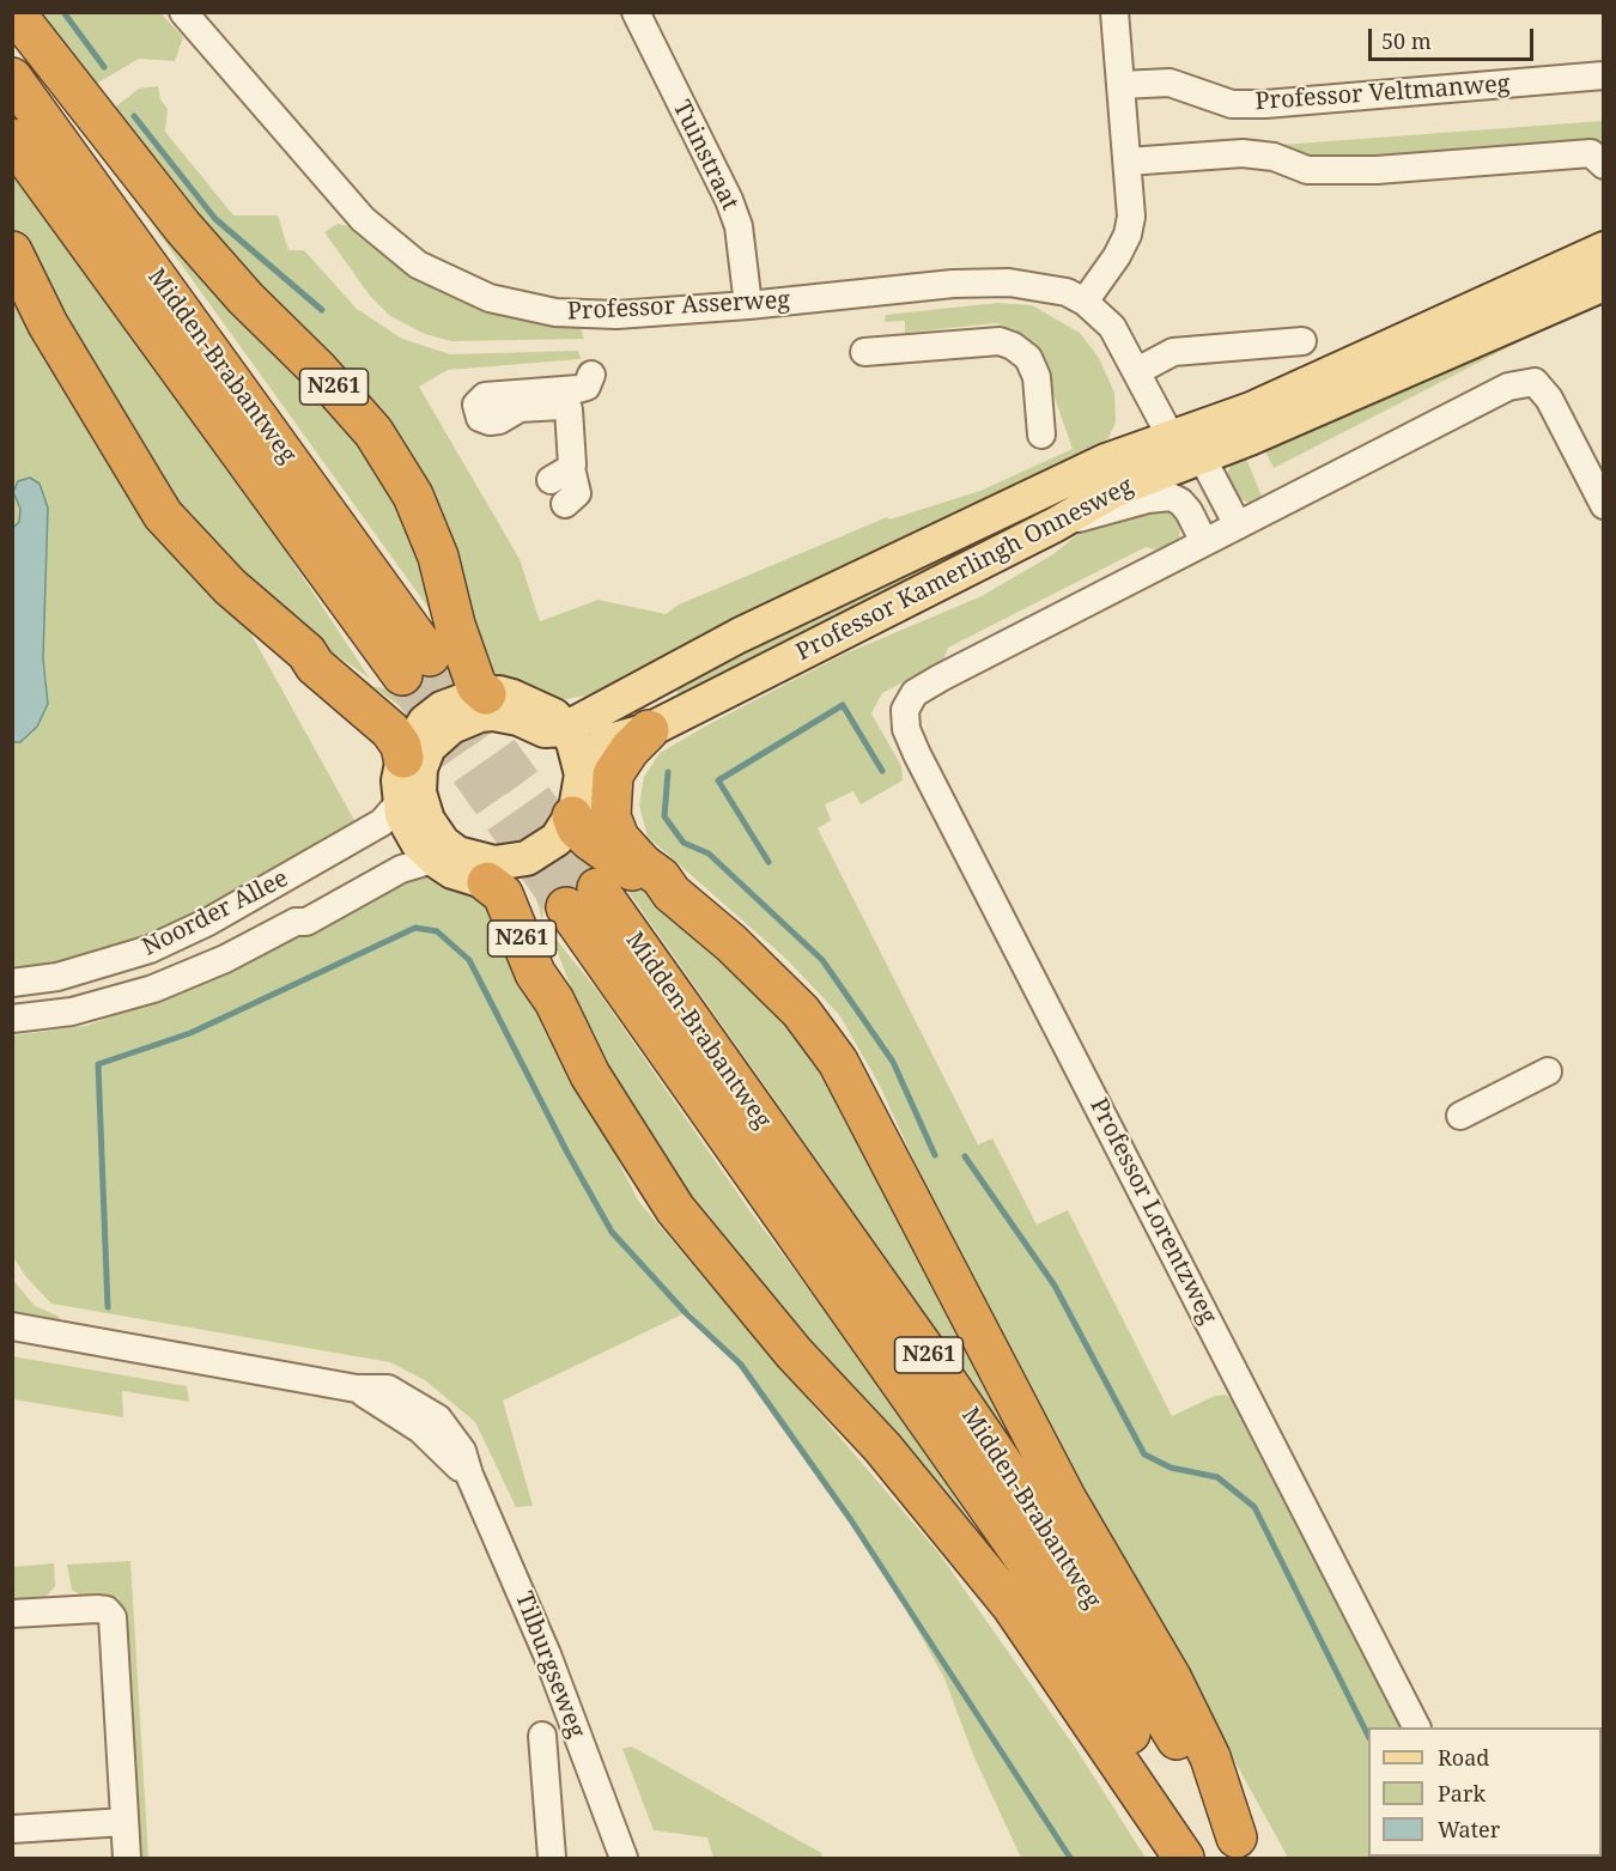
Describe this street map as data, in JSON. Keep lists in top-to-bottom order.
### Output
{
  "streets": {
    "highway": ["Midden-Brabantweg", "N261"],
    "main road": ["Professor Kamerlingh Onnesweg"],
    "street": [
      "Professor Veltmanweg",
      "Tuinstraat",
      "Professor Asserweg",
      "Noorder Allee",
      "Professor Lorentzweg",
      "Tilburgseweg"
    ]
  },
  "crossings": [
    ["Tuinstraat", "Professor Asserweg"],
    ["Professor Asserweg", "Professor Kamerlingh Onnesweg"],
    ["Midden-Brabantweg", "N261"],
    ["N261", "Professor Kamerlingh Onnesweg"],
    ["N261", "Noorder Allee"],
    ["Professor Kamerlingh Onnesweg", "Noorder Allee"]
  ],
  "legend": ["Road", "Park", "Water"],
  "scale_bar": "50 m"
}
